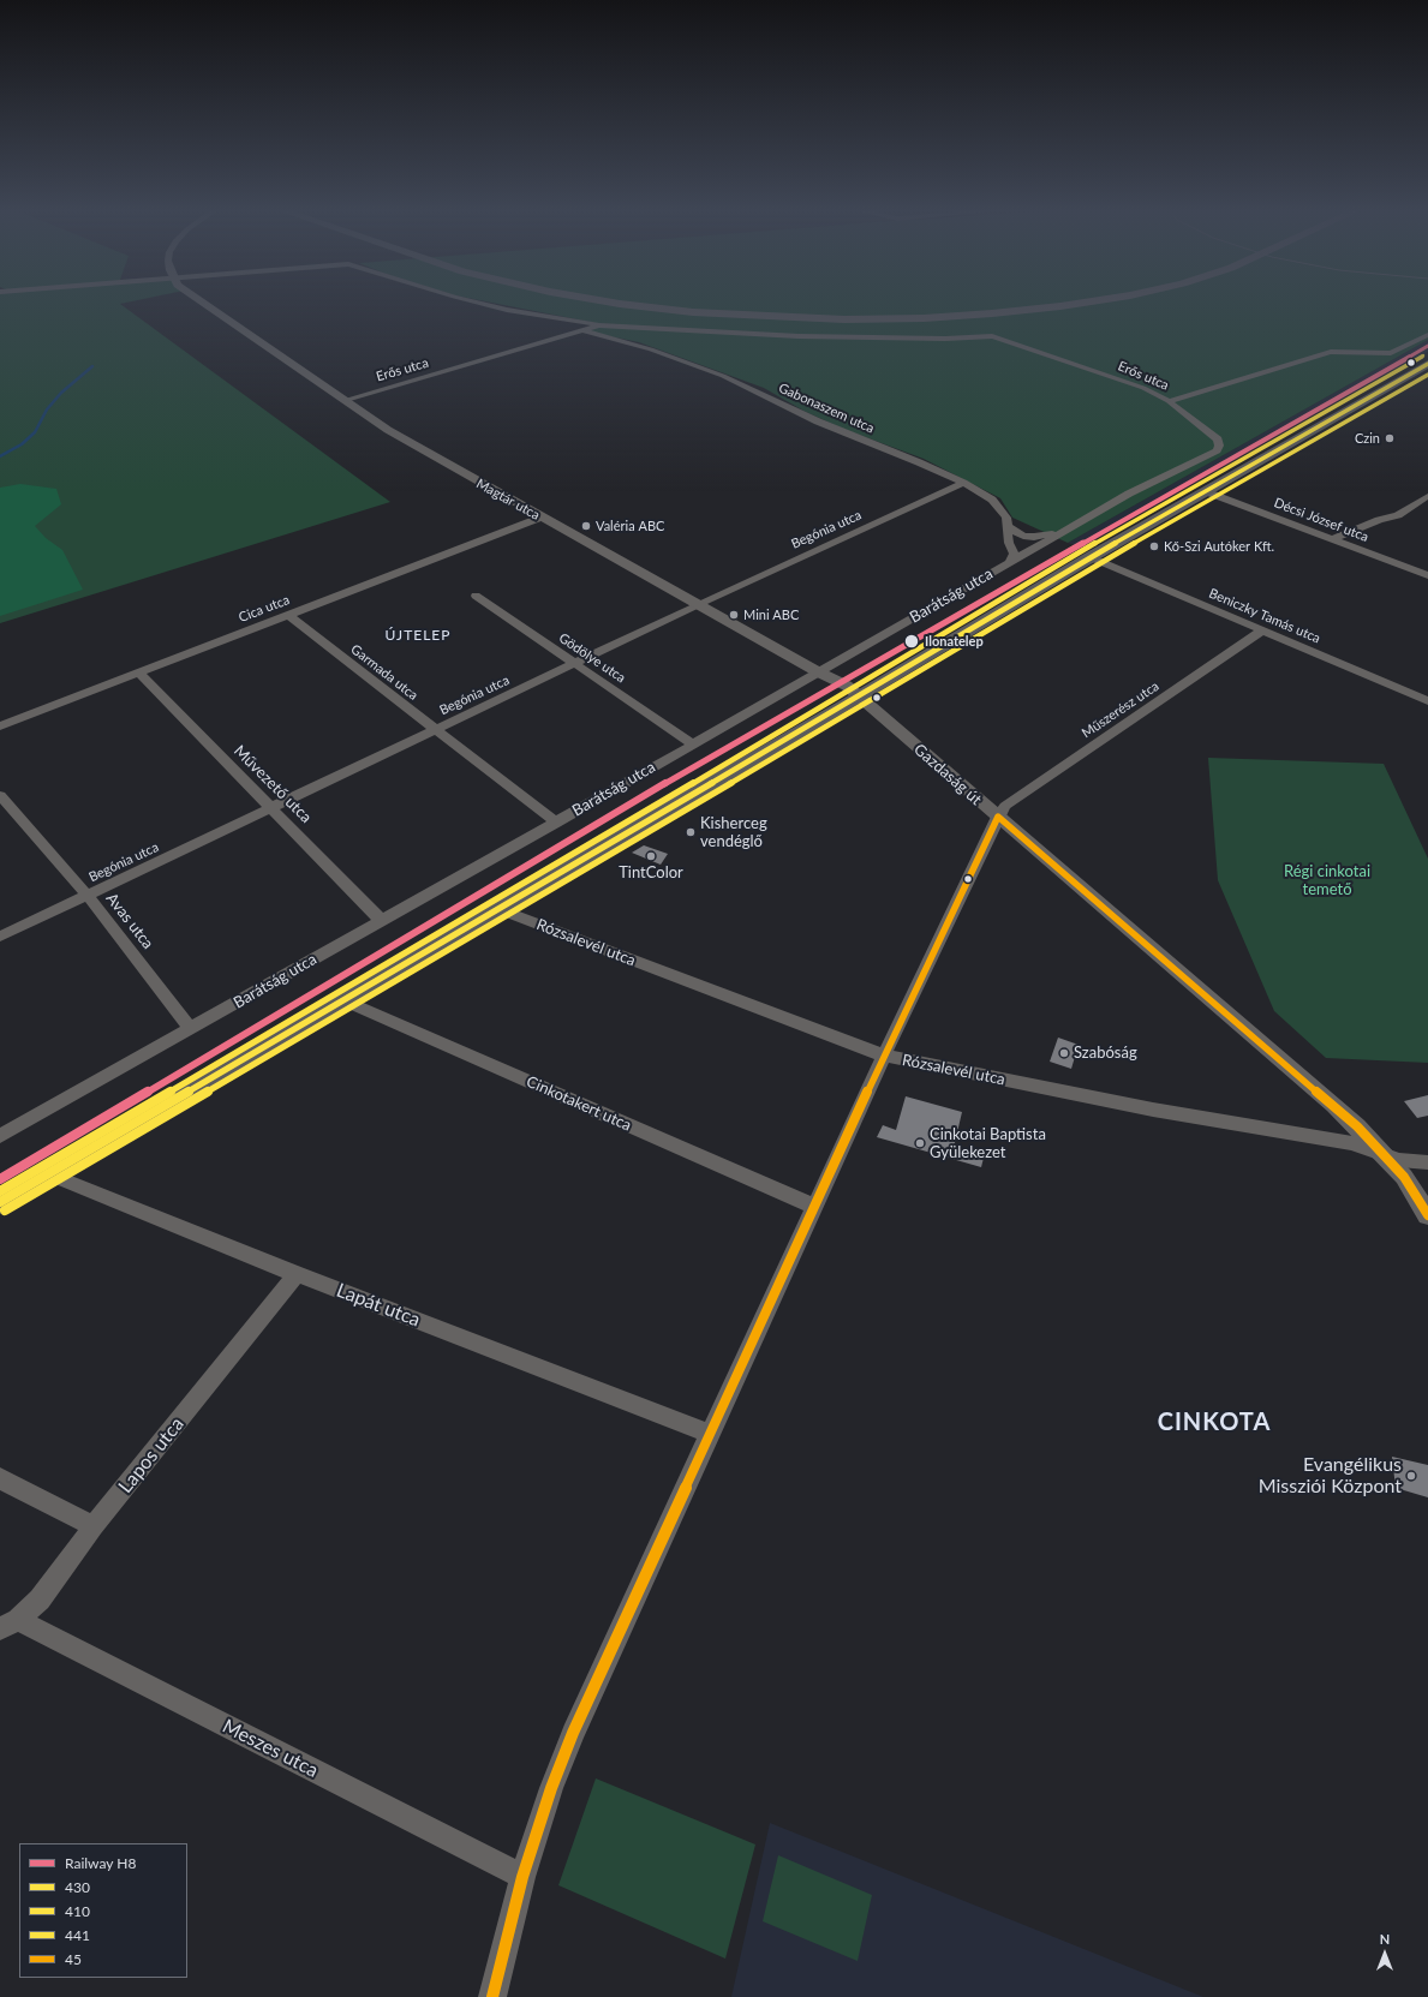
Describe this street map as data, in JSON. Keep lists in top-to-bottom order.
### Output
{
  "streets": {
    "street": [
      "Erős utca",
      "Gabonaszem utca",
      "Magtár utca",
      "Décsi József utca",
      "Begónia utca",
      "Barátság utca",
      "Cica utca",
      "Beniczky Tamás utca",
      "Gödölye utca",
      "Garmada utca",
      "Műszerész utca",
      "Gazdaság út",
      "Művezető utca",
      "Avas utca",
      "Rózsalevél utca",
      "Cinkotakert utca",
      "Lapát utca",
      "Lapos utca",
      "Meszes utca"
    ]
  },
  "crossings": [
    ["Erős utca", "Gabonaszem utca"],
    ["Erős utca", "Magtár utca"],
    ["Erős utca", "Barátság utca"],
    ["Gabonaszem utca", "Begónia utca"],
    ["Gabonaszem utca", "Barátság utca"],
    ["Magtár utca", "Begónia utca"],
    ["Magtár utca", "Barátság utca"],
    ["Magtár utca", "Cica utca"],
    ["Magtár utca", "Gazdaság út"],
    ["Begónia utca", "Gödölye utca"],
    ["Begónia utca", "Garmada utca"],
    ["Begónia utca", "Művezető utca"],
    ["Begónia utca", "Avas utca"],
    ["Barátság utca", "Gödölye utca"],
    ["Barátság utca", "Garmada utca"],
    ["Barátság utca", "Művezető utca"],
    ["Barátság utca", "Avas utca"],
    ["Cica utca", "Garmada utca"],
    ["Cica utca", "Művezető utca"],
    ["Beniczky Tamás utca", "Műszerész utca"],
    ["Műszerész utca", "Gazdaság út"],
    ["Műszerész utca", "Rózsalevél utca"],
    ["Műszerész utca", "Cinkotakert utca"],
    ["Műszerész utca", "Lapát utca"],
    ["Műszerész utca", "Meszes utca"],
    ["Gazdaság út", "Rózsalevél utca"],
    ["Lapát utca", "Lapos utca"],
    ["Lapos utca", "Meszes utca"]
  ],
  "districts": ["ÚJTELEP", "CINKOTA"],
  "parks": ["Régi cinkotai temető"],
  "places": [
    "Czin",
    "Valéria ABC",
    "Kő-Szi Autóker Kft.",
    "Mini ABC",
    "Ilonatelep",
    "Kisherceg vendéglő",
    "TintColor",
    "Szabóság",
    "Cinkotai Baptista Gyülekezet",
    "Evangélikus Missziói Központ"
  ],
  "lines": [
    "rail line H8",
    "transit line 441",
    "transit line 430",
    "transit line 410",
    "transit line 45"
  ],
  "legend": [
    "Railway H8",
    "430",
    "410",
    "441",
    "45"
  ],
  "north": "top"
}
